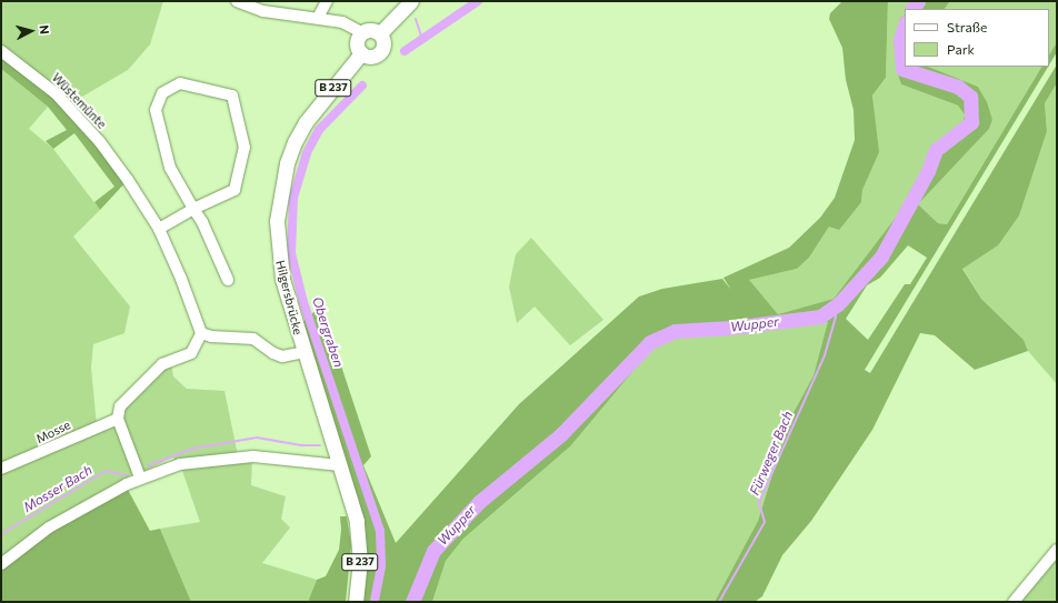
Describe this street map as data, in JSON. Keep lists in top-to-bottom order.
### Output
{
  "streets": {
    "main road": ["B 237", "Hilgersbrücke"],
    "street": ["Wüstemünte", "Mosse"]
  },
  "water": [
    "Wupper",
    "Obergraben",
    "Fürweger Bach",
    "Mosser Bach"
  ],
  "legend": ["Straße", "Park"],
  "north": "right"
}
